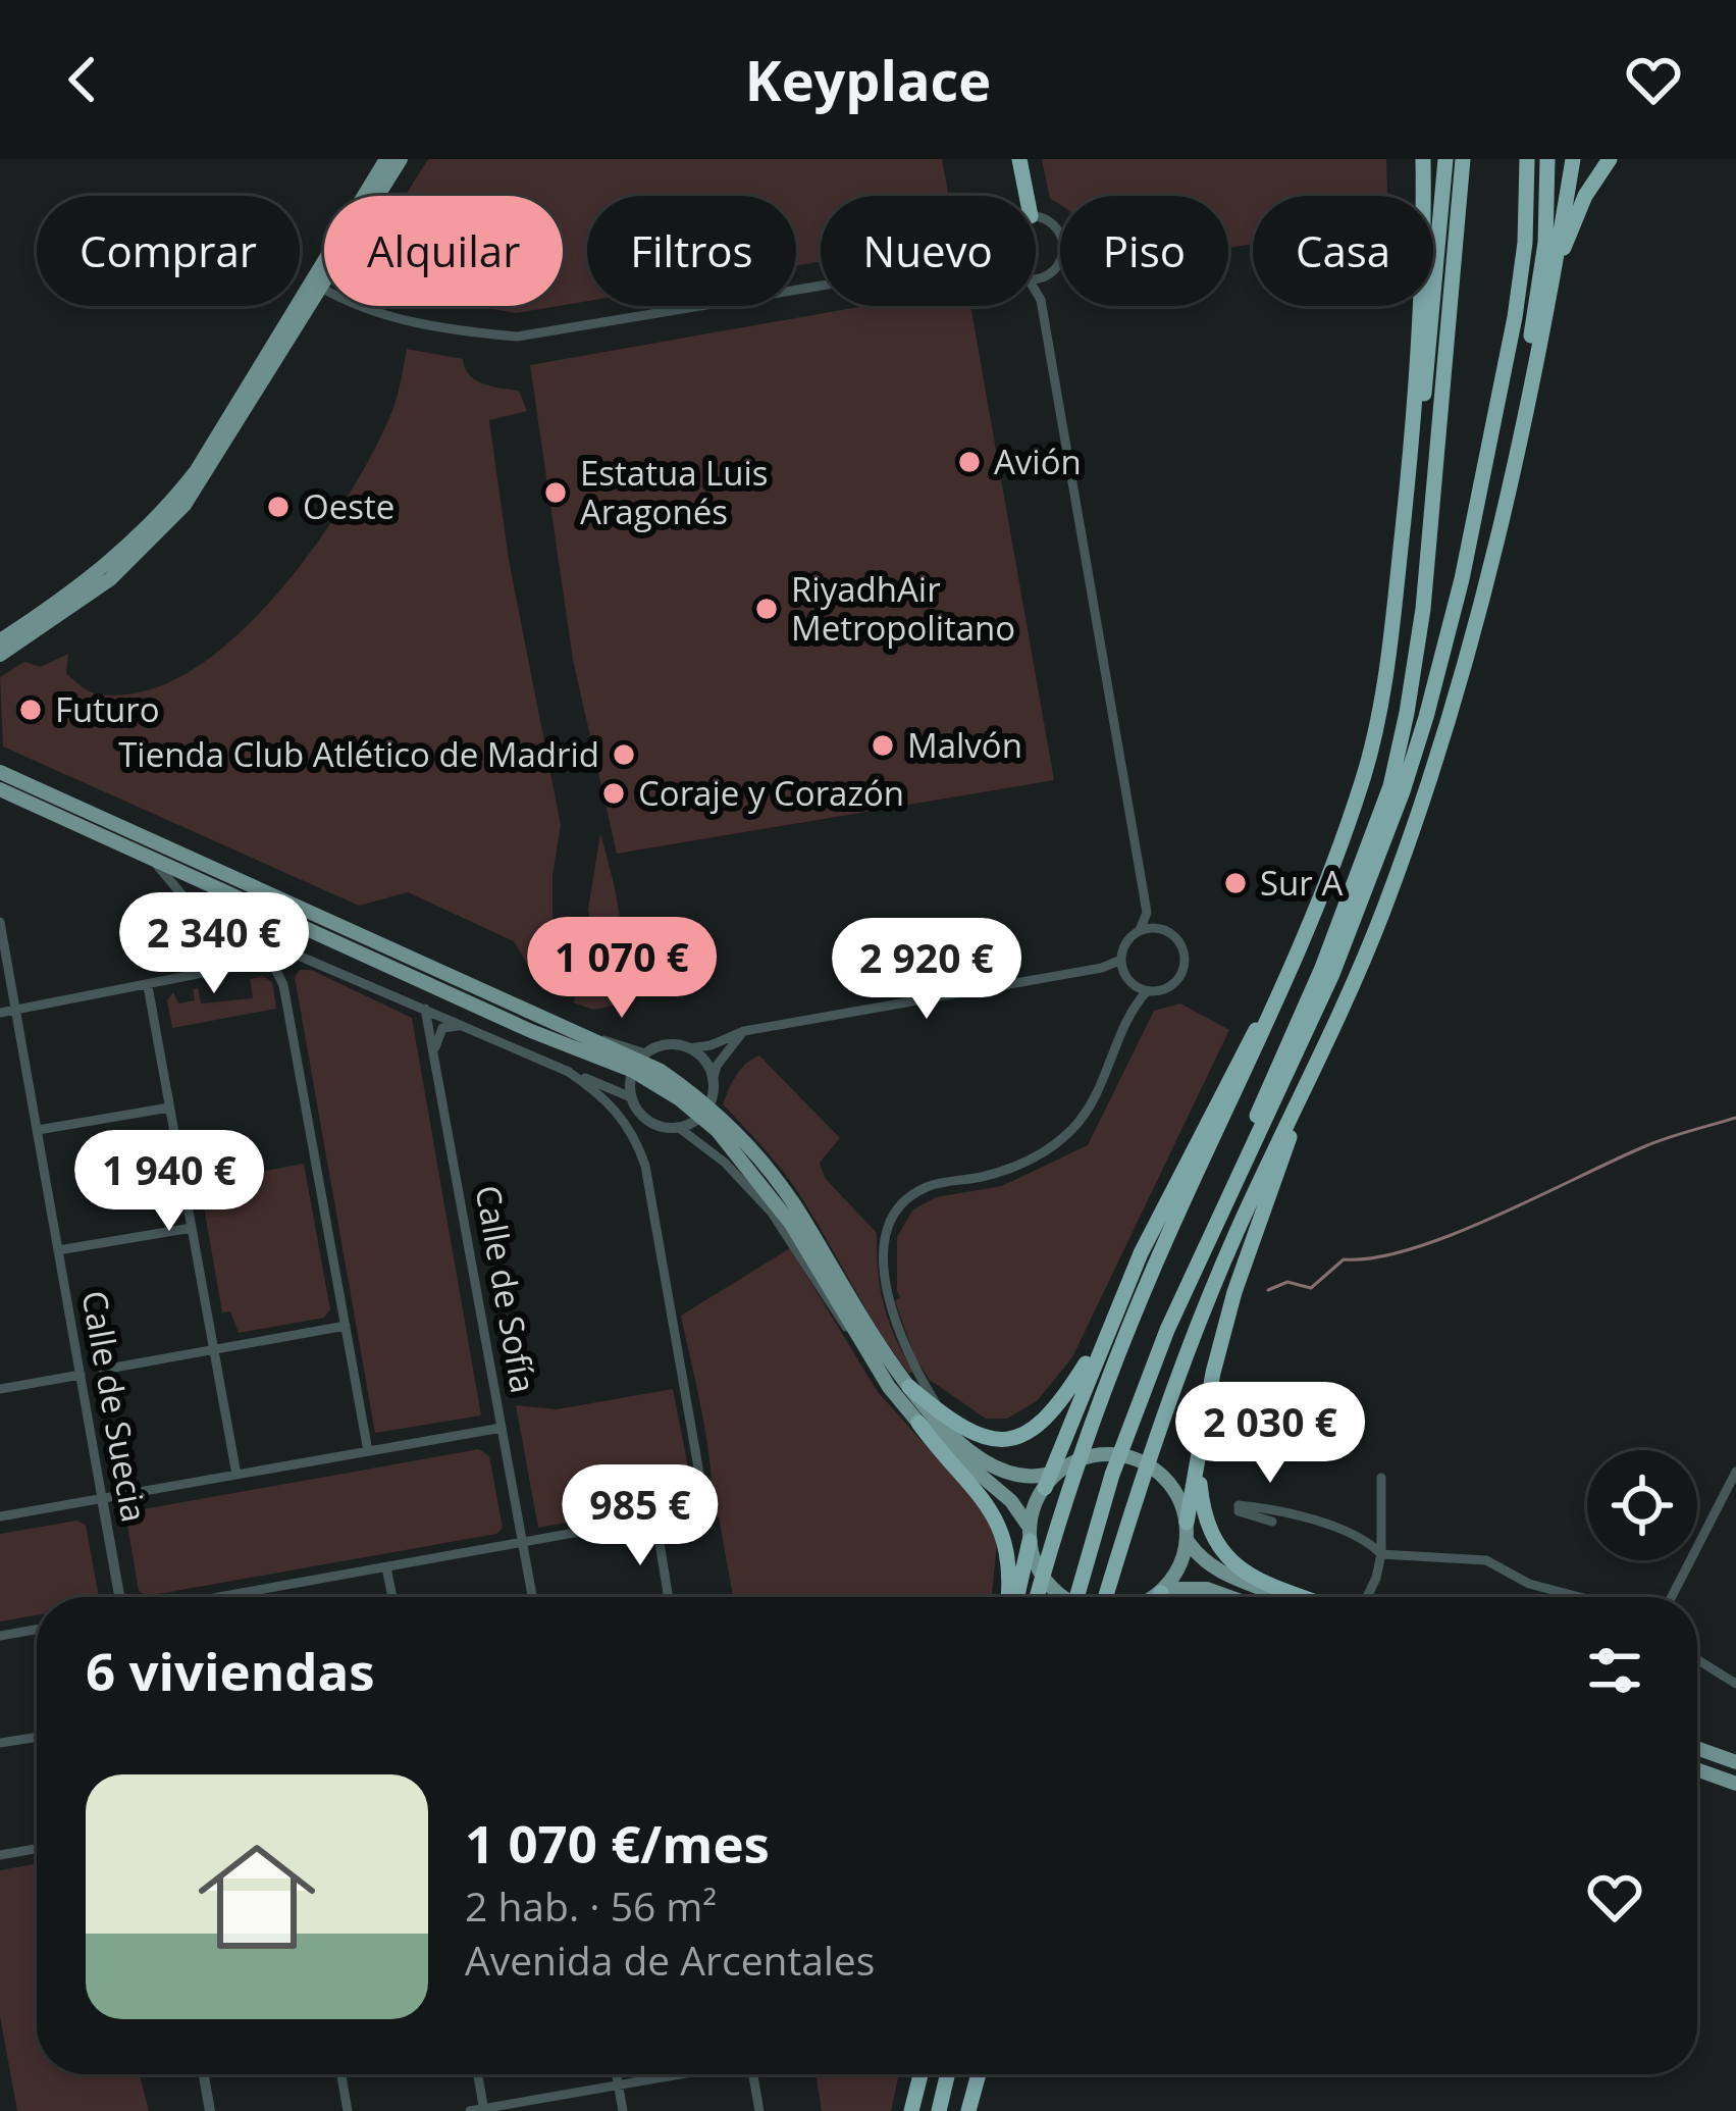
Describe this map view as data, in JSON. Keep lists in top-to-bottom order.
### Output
{
  "streets": {
    "street": ["Calle de Sofía", "Calle de Suecia"]
  },
  "places": [
    "Avión",
    "Estatua Luis Aragonés",
    "Oeste",
    "RiyadhAir Metropolitano",
    "Futuro",
    "Malvón",
    "Tienda Club Atlético de Madrid",
    "Coraje y Corazón",
    "Sur A"
  ],
  "page": {
    "header": "Keyplace",
    "chip": [
      "Comprar",
      "Alquilar",
      "Filtros",
      "Nuevo",
      "Piso",
      "Casa"
    ],
    "price": [
      "2 340 €",
      "1 070 €",
      "2 920 €",
      "1 940 €",
      "2 030 €",
      "985 €"
    ],
    "heading": "6 viviendas",
    "list": [
      {
        "name": "1 070 €/mes",
        "note": "2 hab. · 56 m² · Avenida de Arcentales"
      }
    ]
  }
}
